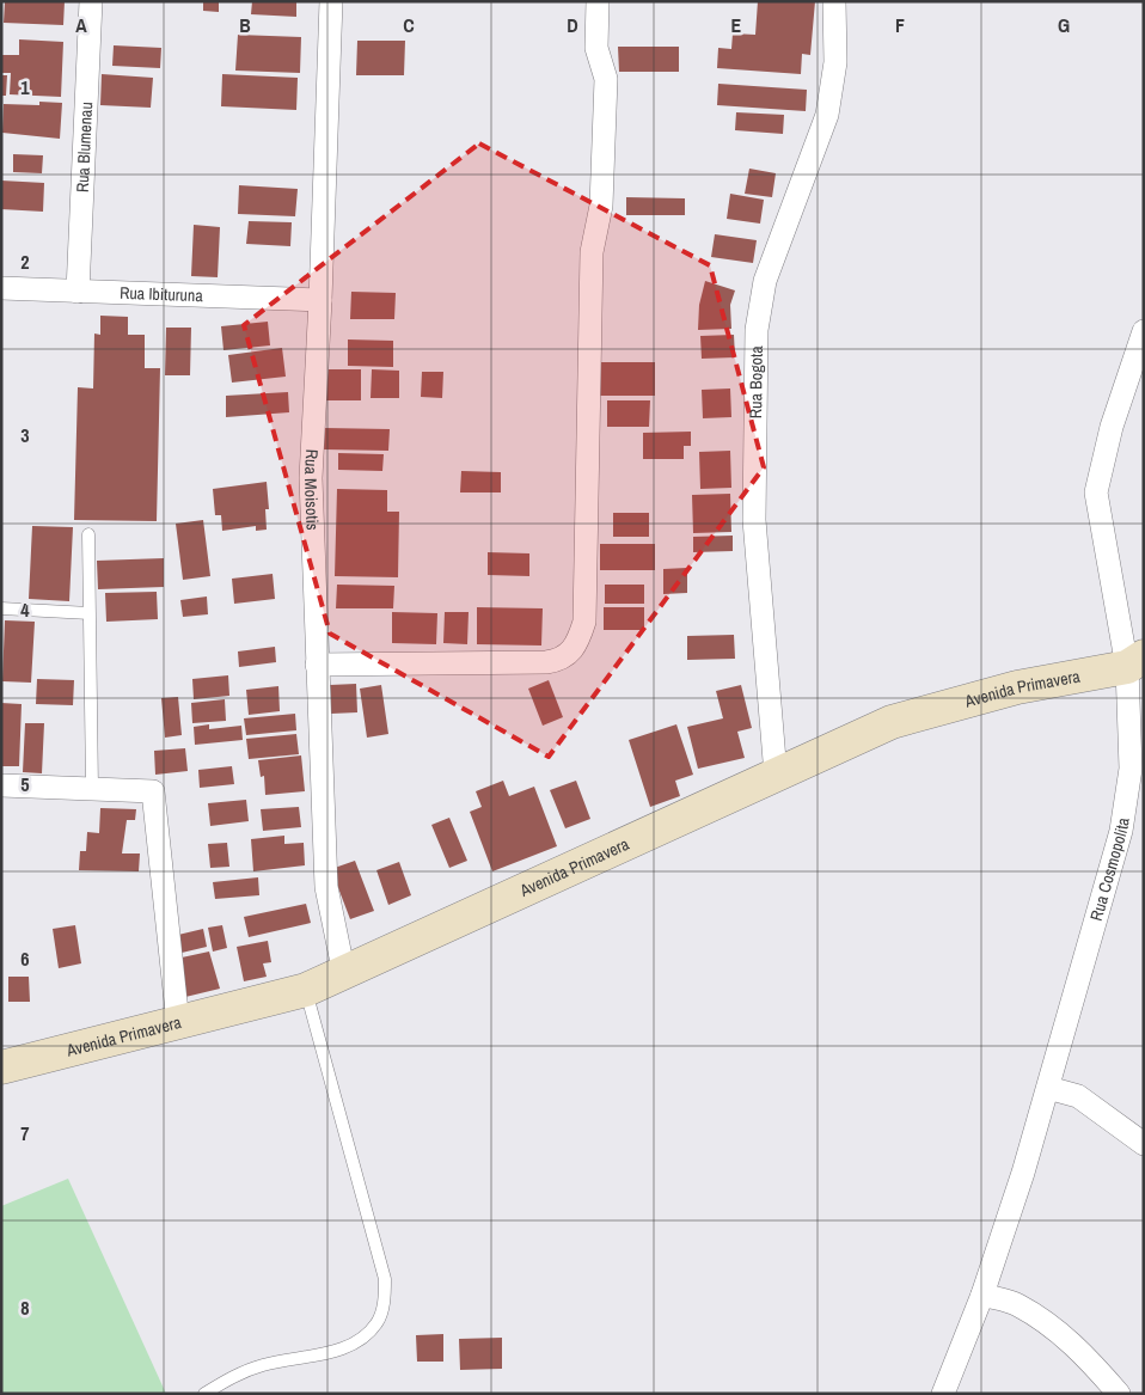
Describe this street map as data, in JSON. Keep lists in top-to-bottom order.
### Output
{
  "streets": {
    "street": [
      "Rua Blumenau",
      "Rua Ibituruna",
      "Rua Bogota",
      "Rua Moisotis",
      "Avenida Primavera",
      "Rua Cosmopolita"
    ]
  },
  "crossings": [
    ["Rua Blumenau", "Rua Ibituruna"],
    ["Rua Ibituruna", "Rua Moisotis"],
    ["Rua Bogota", "Avenida Primavera"],
    ["Rua Moisotis", "Avenida Primavera"],
    ["Avenida Primavera", "Rua Cosmopolita"]
  ],
  "grid": {
    "columns": [
      "A",
      "B",
      "C",
      "D",
      "E",
      "F",
      "G"
    ],
    "rows": [
      "1",
      "2",
      "3",
      "4",
      "5",
      "6",
      "7",
      "8"
    ]
  }
}
